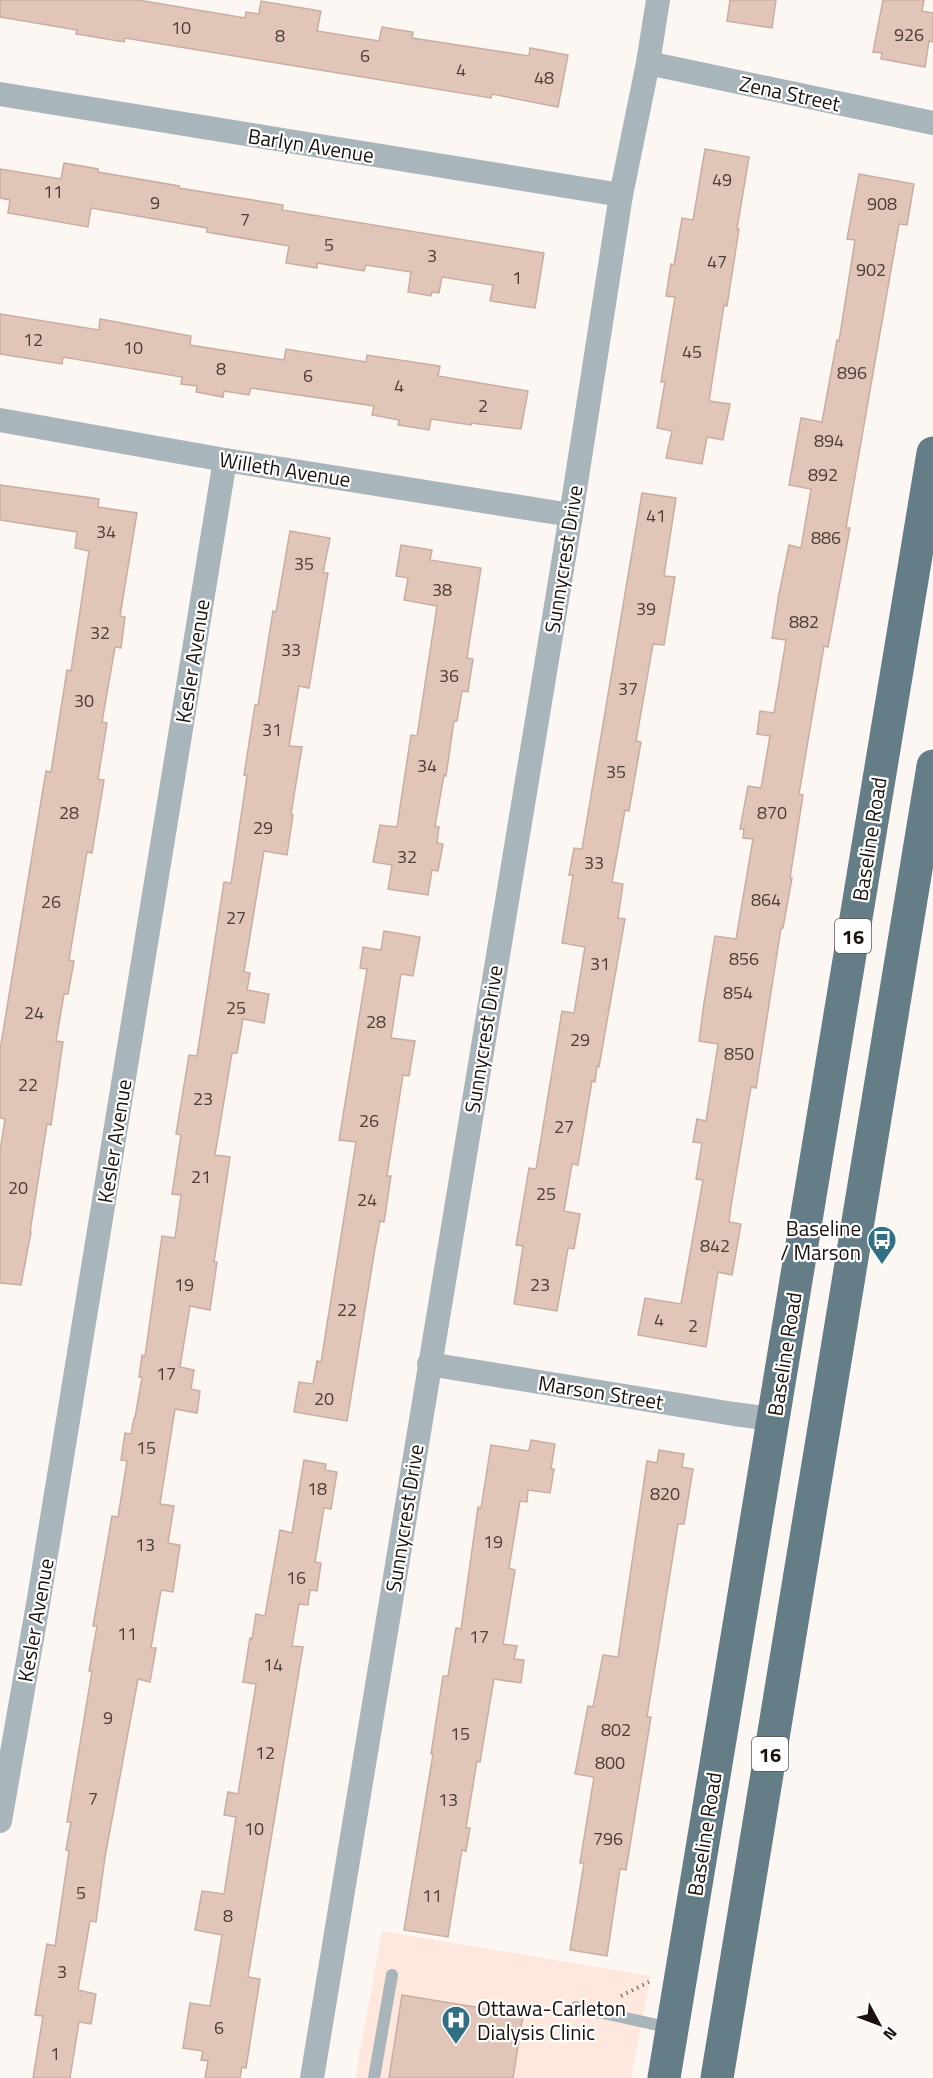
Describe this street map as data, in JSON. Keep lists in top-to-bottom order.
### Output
{
  "streets": {
    "main road": ["Baseline Road", "16"],
    "street": [
      "Zena Street",
      "Barlyn Avenue",
      "Willeth Avenue",
      "Sunnycrest Drive",
      "Kesler Avenue",
      "Marson Street"
    ]
  },
  "crossings": [
    ["Zena Street", "Sunnycrest Drive"],
    ["Barlyn Avenue", "Sunnycrest Drive"],
    ["Willeth Avenue", "Sunnycrest Drive"],
    ["Willeth Avenue", "Kesler Avenue"],
    ["Sunnycrest Drive", "Marson Street"],
    ["Baseline Road", "Marson Street"]
  ],
  "places": {
    "bus stop": ["Baseline / Marson"],
    "hospital": ["Ottawa-Carleton Dialysis Clinic"]
  },
  "house_numbers": [
    "10",
    "926",
    "8",
    "6",
    "4",
    "48",
    "49",
    "11",
    "9",
    "908",
    "7",
    "5",
    "3",
    "47",
    "902",
    "1",
    "12",
    "10",
    "45",
    "8",
    "896",
    "6",
    "4",
    "2",
    "894",
    "892",
    "41",
    "34",
    "886",
    "35",
    "38",
    "39",
    "882",
    "32",
    "33",
    "36",
    "37",
    "30",
    "31",
    "34",
    "35",
    "28",
    "870",
    "29",
    "32",
    "33",
    "864",
    "26",
    "27",
    "856",
    "31",
    "854",
    "25",
    "24",
    "28",
    "29",
    "850",
    "22",
    "23",
    "26",
    "27",
    "21",
    "20",
    "25",
    "24",
    "842",
    "19",
    "23",
    "22",
    "4",
    "2",
    "17",
    "20",
    "15",
    "18",
    "820",
    "19",
    "13",
    "16",
    "11",
    "17",
    "14",
    "9",
    "802",
    "15",
    "12",
    "800",
    "7",
    "13",
    "10",
    "796",
    "5",
    "11",
    "8",
    "3",
    "6",
    "1"
  ],
  "north": "bottom right"
}
